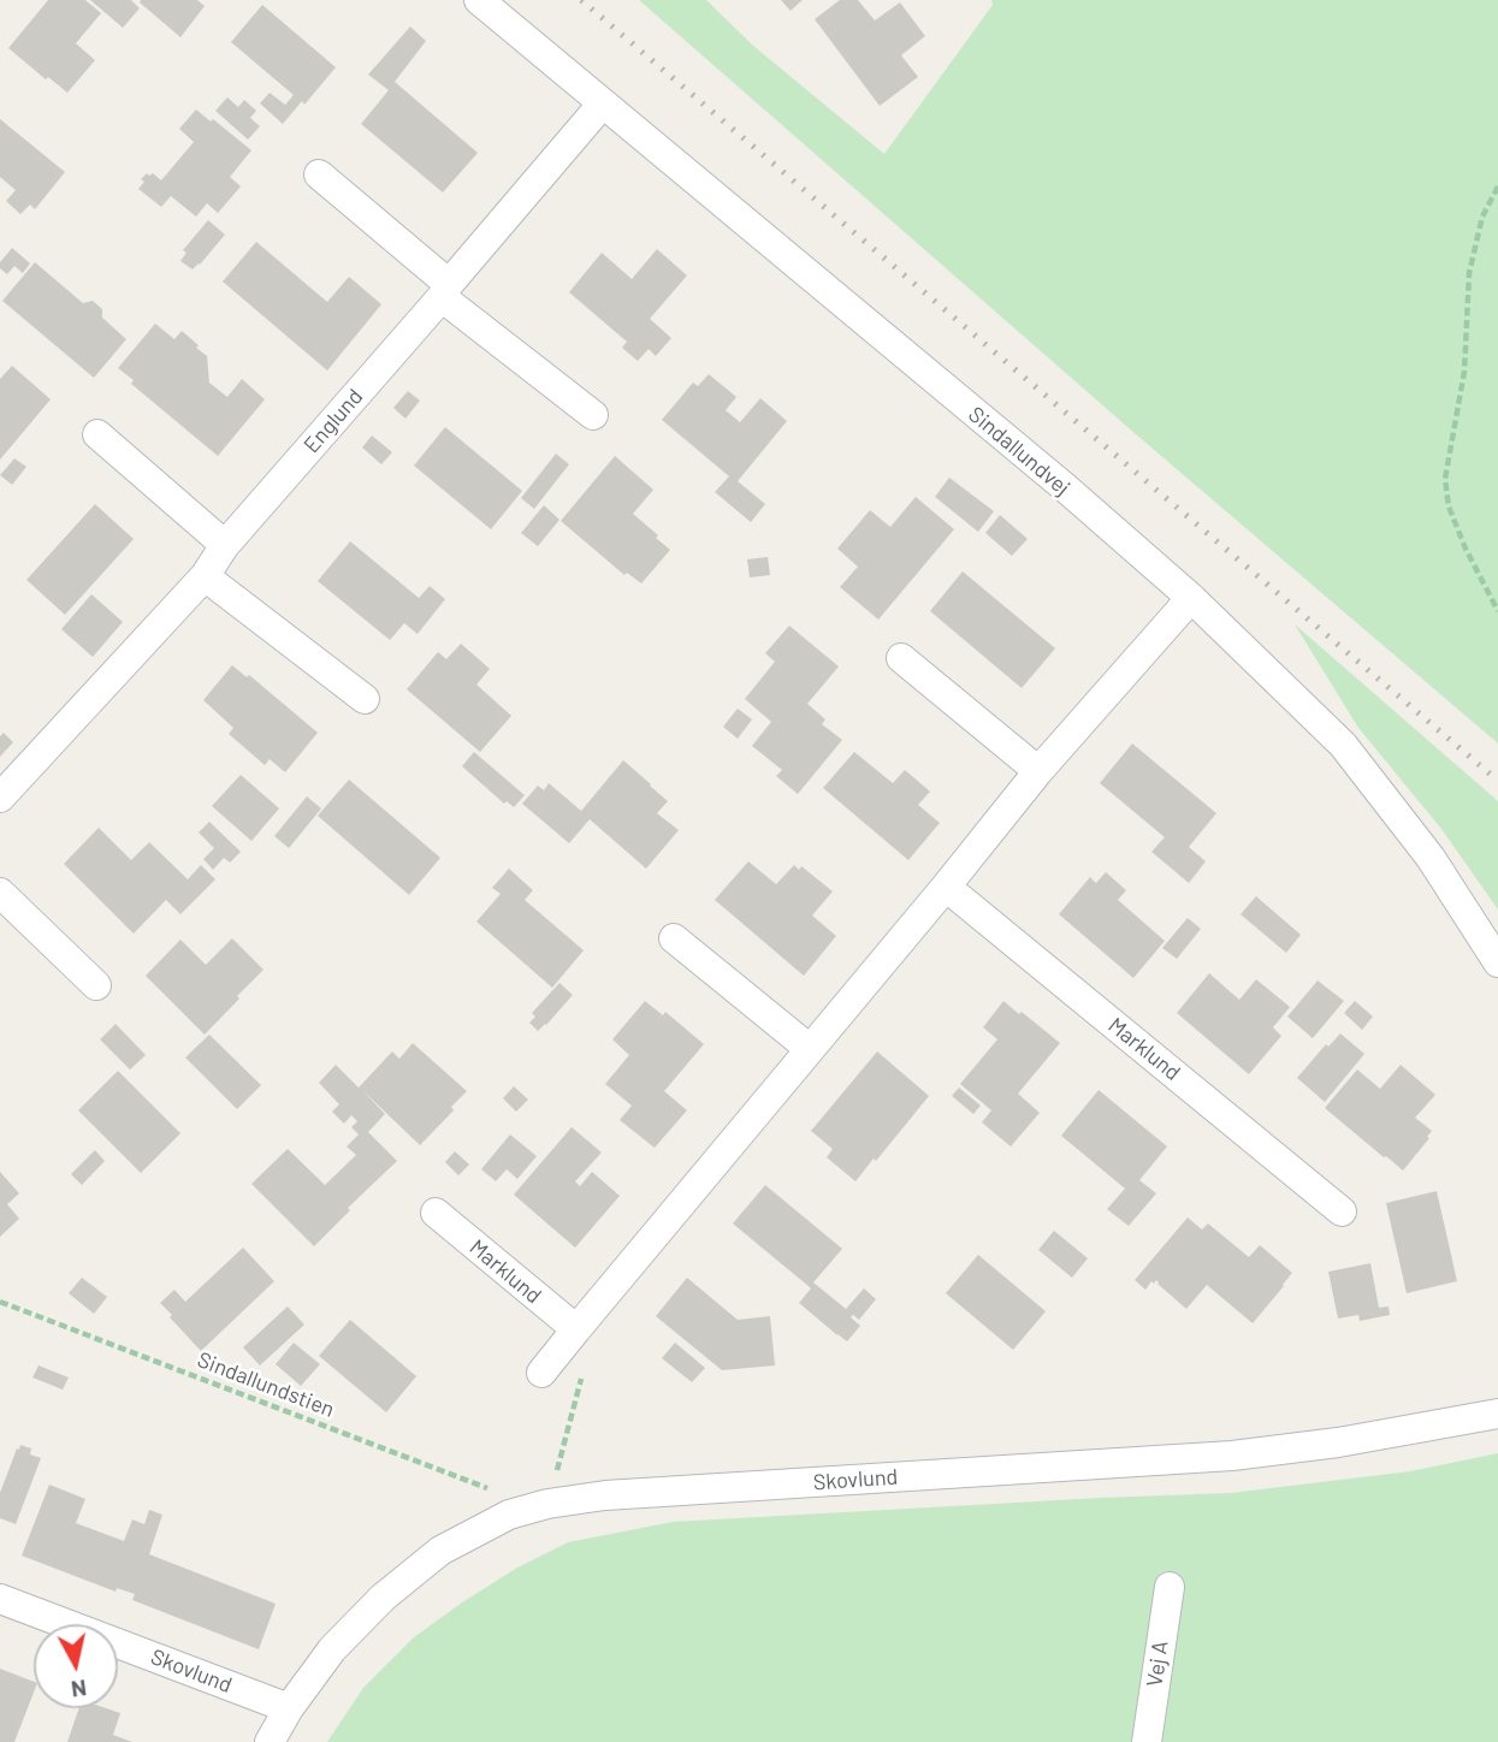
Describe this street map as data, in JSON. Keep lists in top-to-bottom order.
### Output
{
  "streets": {
    "street": [
      "Englund",
      "Sindallundvej",
      "Marklund",
      "Skovlund",
      "Vej A"
    ],
    "path": ["Sindallundstien"]
  },
  "crossings": [
    ["Englund", "Sindallundvej"],
    ["Sindallundstien", "Skovlund"]
  ],
  "north": "bottom"
}
